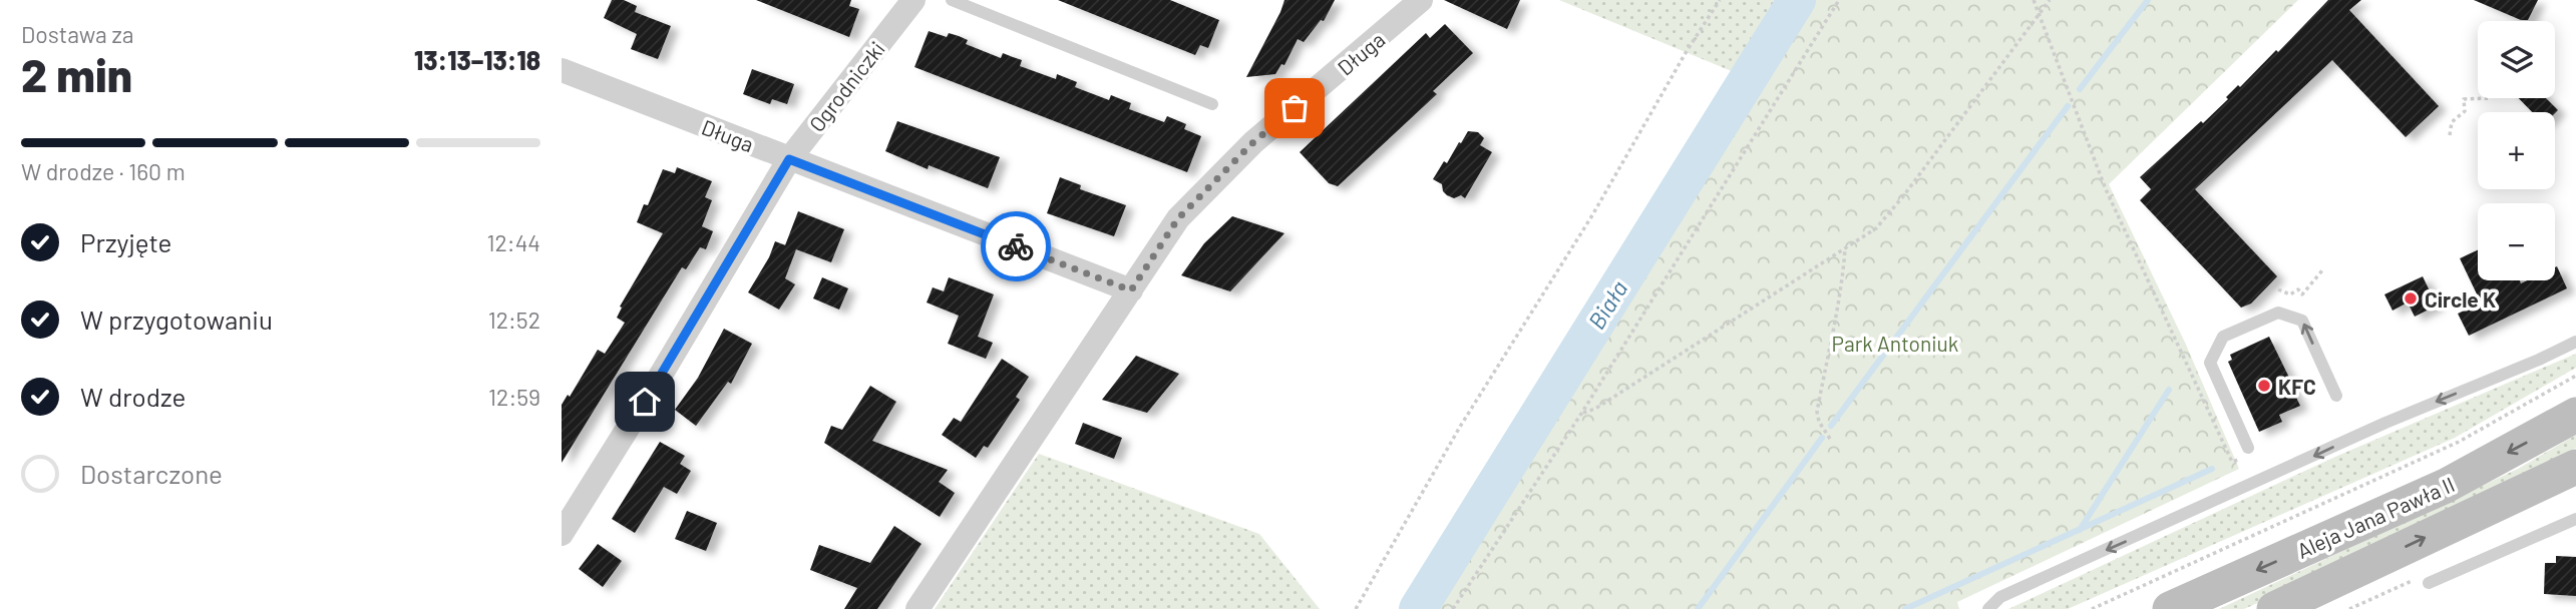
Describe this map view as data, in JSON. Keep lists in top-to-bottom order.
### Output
{
  "streets": {
    "main road": ["Aleja Jana Pawła II"],
    "street": ["Długa", "Ogrodniczki"]
  },
  "crossings": [
    ["Długa", "Ogrodniczki"]
  ],
  "water": ["Biała"],
  "parks": ["Park Antoniuk"],
  "places": ["Circle K", "KFC"],
  "page": {
    "heading": ["2 min", "Dostawa za", "13:13–13:18"],
    "map_buttons": ["+", "−"],
    "bar": "W drodze · 160 m",
    "list": [
      ["Przyjęte", "12:44"],
      ["W przygotowaniu", "12:52"],
      ["W drodze", "12:59"],
      "Dostarczone"
    ]
  }
}
